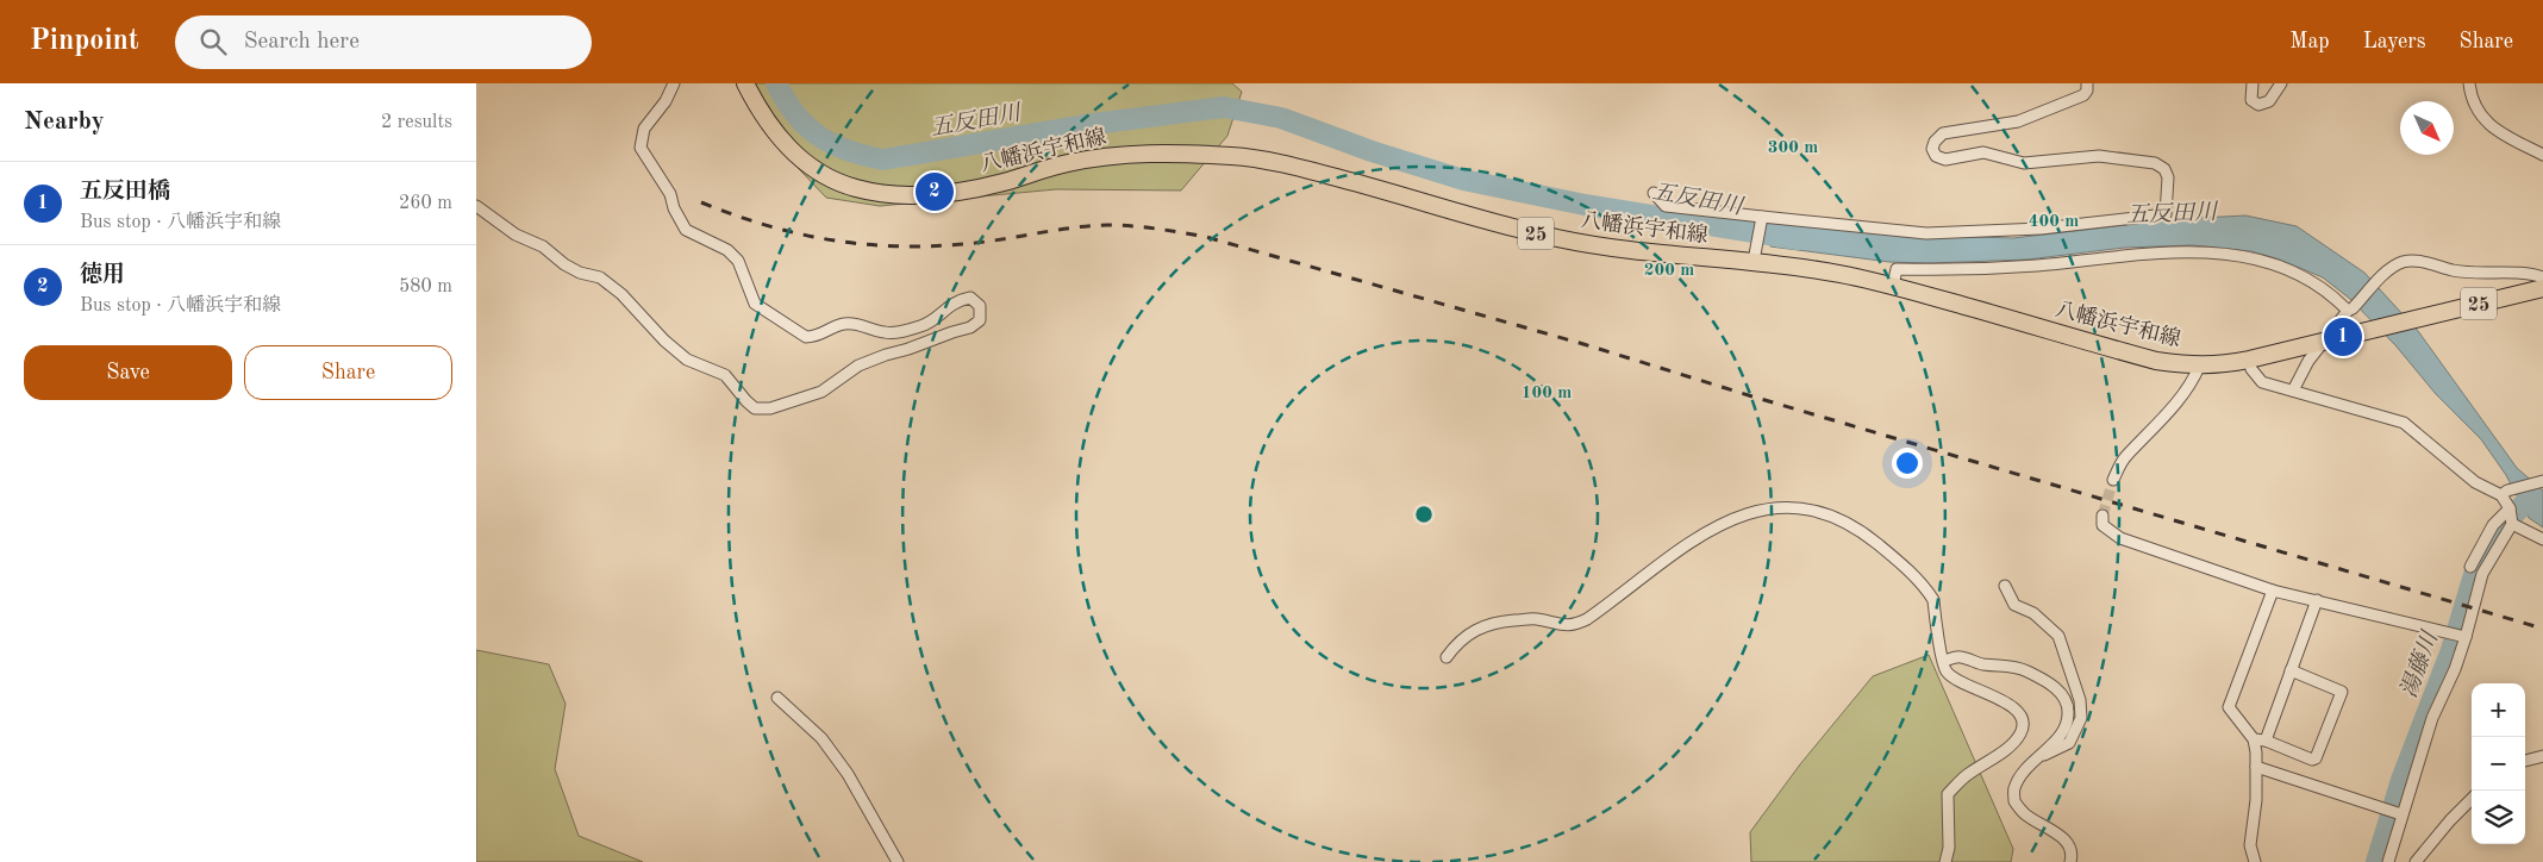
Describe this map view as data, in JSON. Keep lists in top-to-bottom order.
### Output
{
  "streets": {
    "main road": ["八幡浜宇和線", "25"]
  },
  "water": ["五反田川", "湯藤川"],
  "north": "bottom right",
  "page": {
    "header": "Pinpoint",
    "search": "Search here",
    "nav": ["Map", "Layers", "Share"],
    "heading": ["Nearby", "2 results"],
    "list": [
      {
        "mark": "1",
        "name": "五反田橋",
        "note": "Bus stop · 八幡浜宇和線",
        "value": "260 m"
      },
      {
        "mark": "2",
        "name": "徳用",
        "note": "Bus stop · 八幡浜宇和線",
        "value": "580 m"
      }
    ],
    "pins": ["2", "1"],
    "buttons": ["Save", "Share"],
    "map_buttons": ["+", "−"]
  },
  "rings": [
    "300 m",
    "400 m",
    "200 m",
    "100 m"
  ]
}
